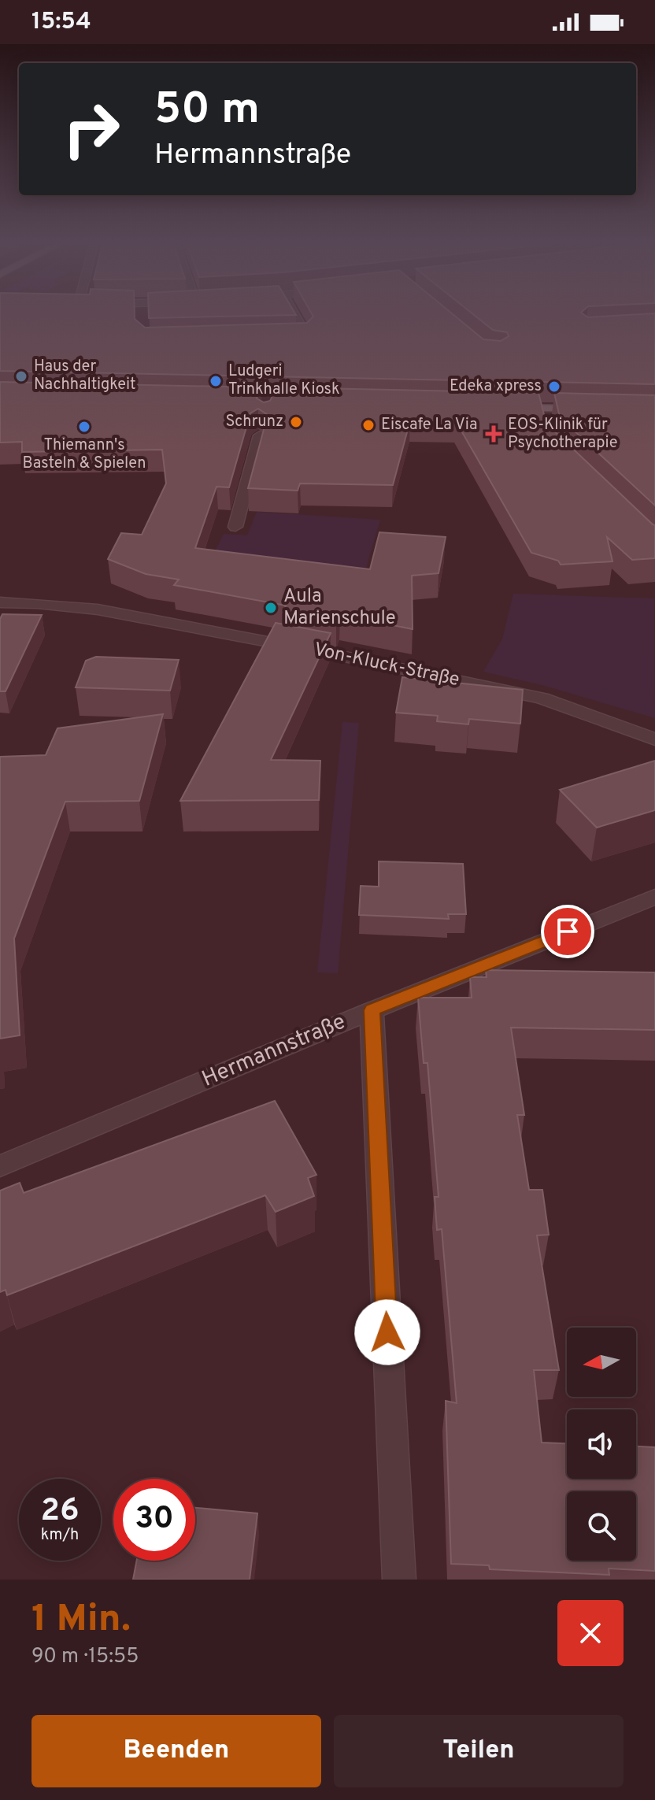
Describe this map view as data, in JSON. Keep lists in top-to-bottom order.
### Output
{
  "streets": {
    "street": ["Von-Kluck-Straße", "Hermannstraße"]
  },
  "places": {
    "other": [
      "Haus der Nachhaltigkeit",
      "Ludgeri Trinkhalle Kiosk",
      "Edeka xpress",
      "Schrunz",
      "Eiscafe La Via",
      "Thiemann's Basteln & Spielen",
      "Aula Marienschule"
    ],
    "health": ["EOS-Klinik für Psychotherapie"]
  },
  "north": "left",
  "page": {
    "status": "15:54",
    "turn": ["50 m", "Hermannstraße"],
    "speed": "26 km/h",
    "limit": "30",
    "heading": ["1 Min.", "90 m · 15:55"],
    "buttons": ["Beenden", "Teilen"]
  }
}
